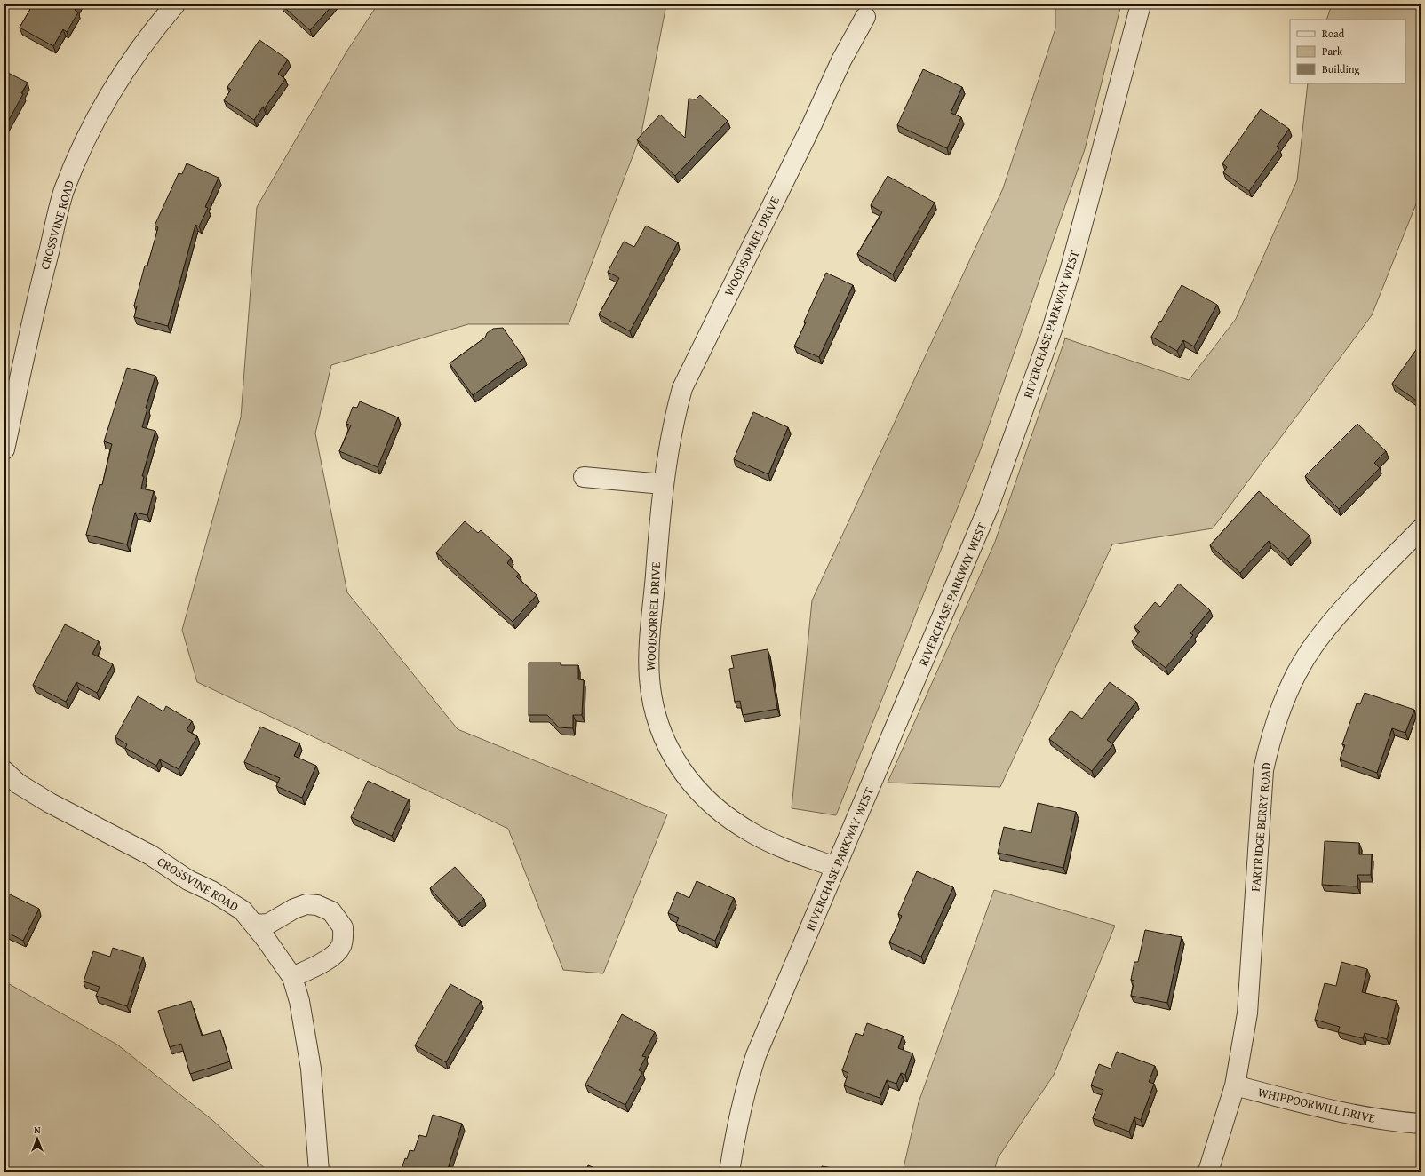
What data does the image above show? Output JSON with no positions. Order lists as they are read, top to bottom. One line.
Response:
{"streets":{"street":["CROSSVINE ROAD","WOODSORREL DRIVE","RIVERCHASE PARKWAY WEST","PARTRIDGE BERRY ROAD","WHIPPOORWILL DRIVE"]},"crossings":[["WOODSORREL DRIVE","RIVERCHASE PARKWAY WEST"],["PARTRIDGE BERRY ROAD","WHIPPOORWILL DRIVE"]],"legend":["Road","Park","Building"],"north":"top"}
